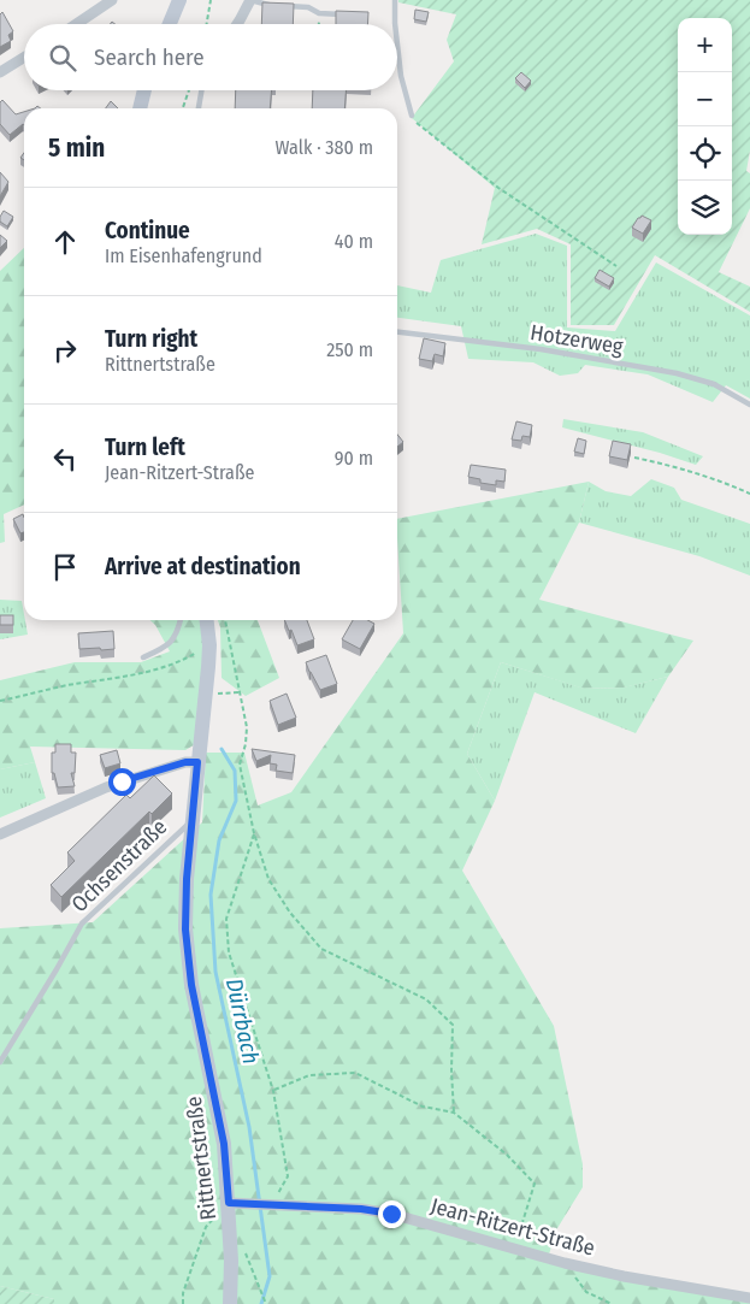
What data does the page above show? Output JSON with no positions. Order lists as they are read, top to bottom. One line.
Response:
{"streets":{"street":["Rittnertstraße","Jean-Ritzert-Straße"],"lane":["Hotzerweg","Ochsenstraße"]},"crossings":[["Ochsenstraße","Rittnertstraße"],["Rittnertstraße","Jean-Ritzert-Straße"]],"water":["Dürrbach"],"page":{"map_buttons":["+","−"],"search":"Search here","heading":["5 min","Walk · 380 m"],"list":[["Continue","Im Eisenhafengrund","40 m"],["Turn right","Rittnertstraße","250 m"],["Turn left","Jean-Ritzert-Straße","90 m"],"Arrive at destination"]}}
